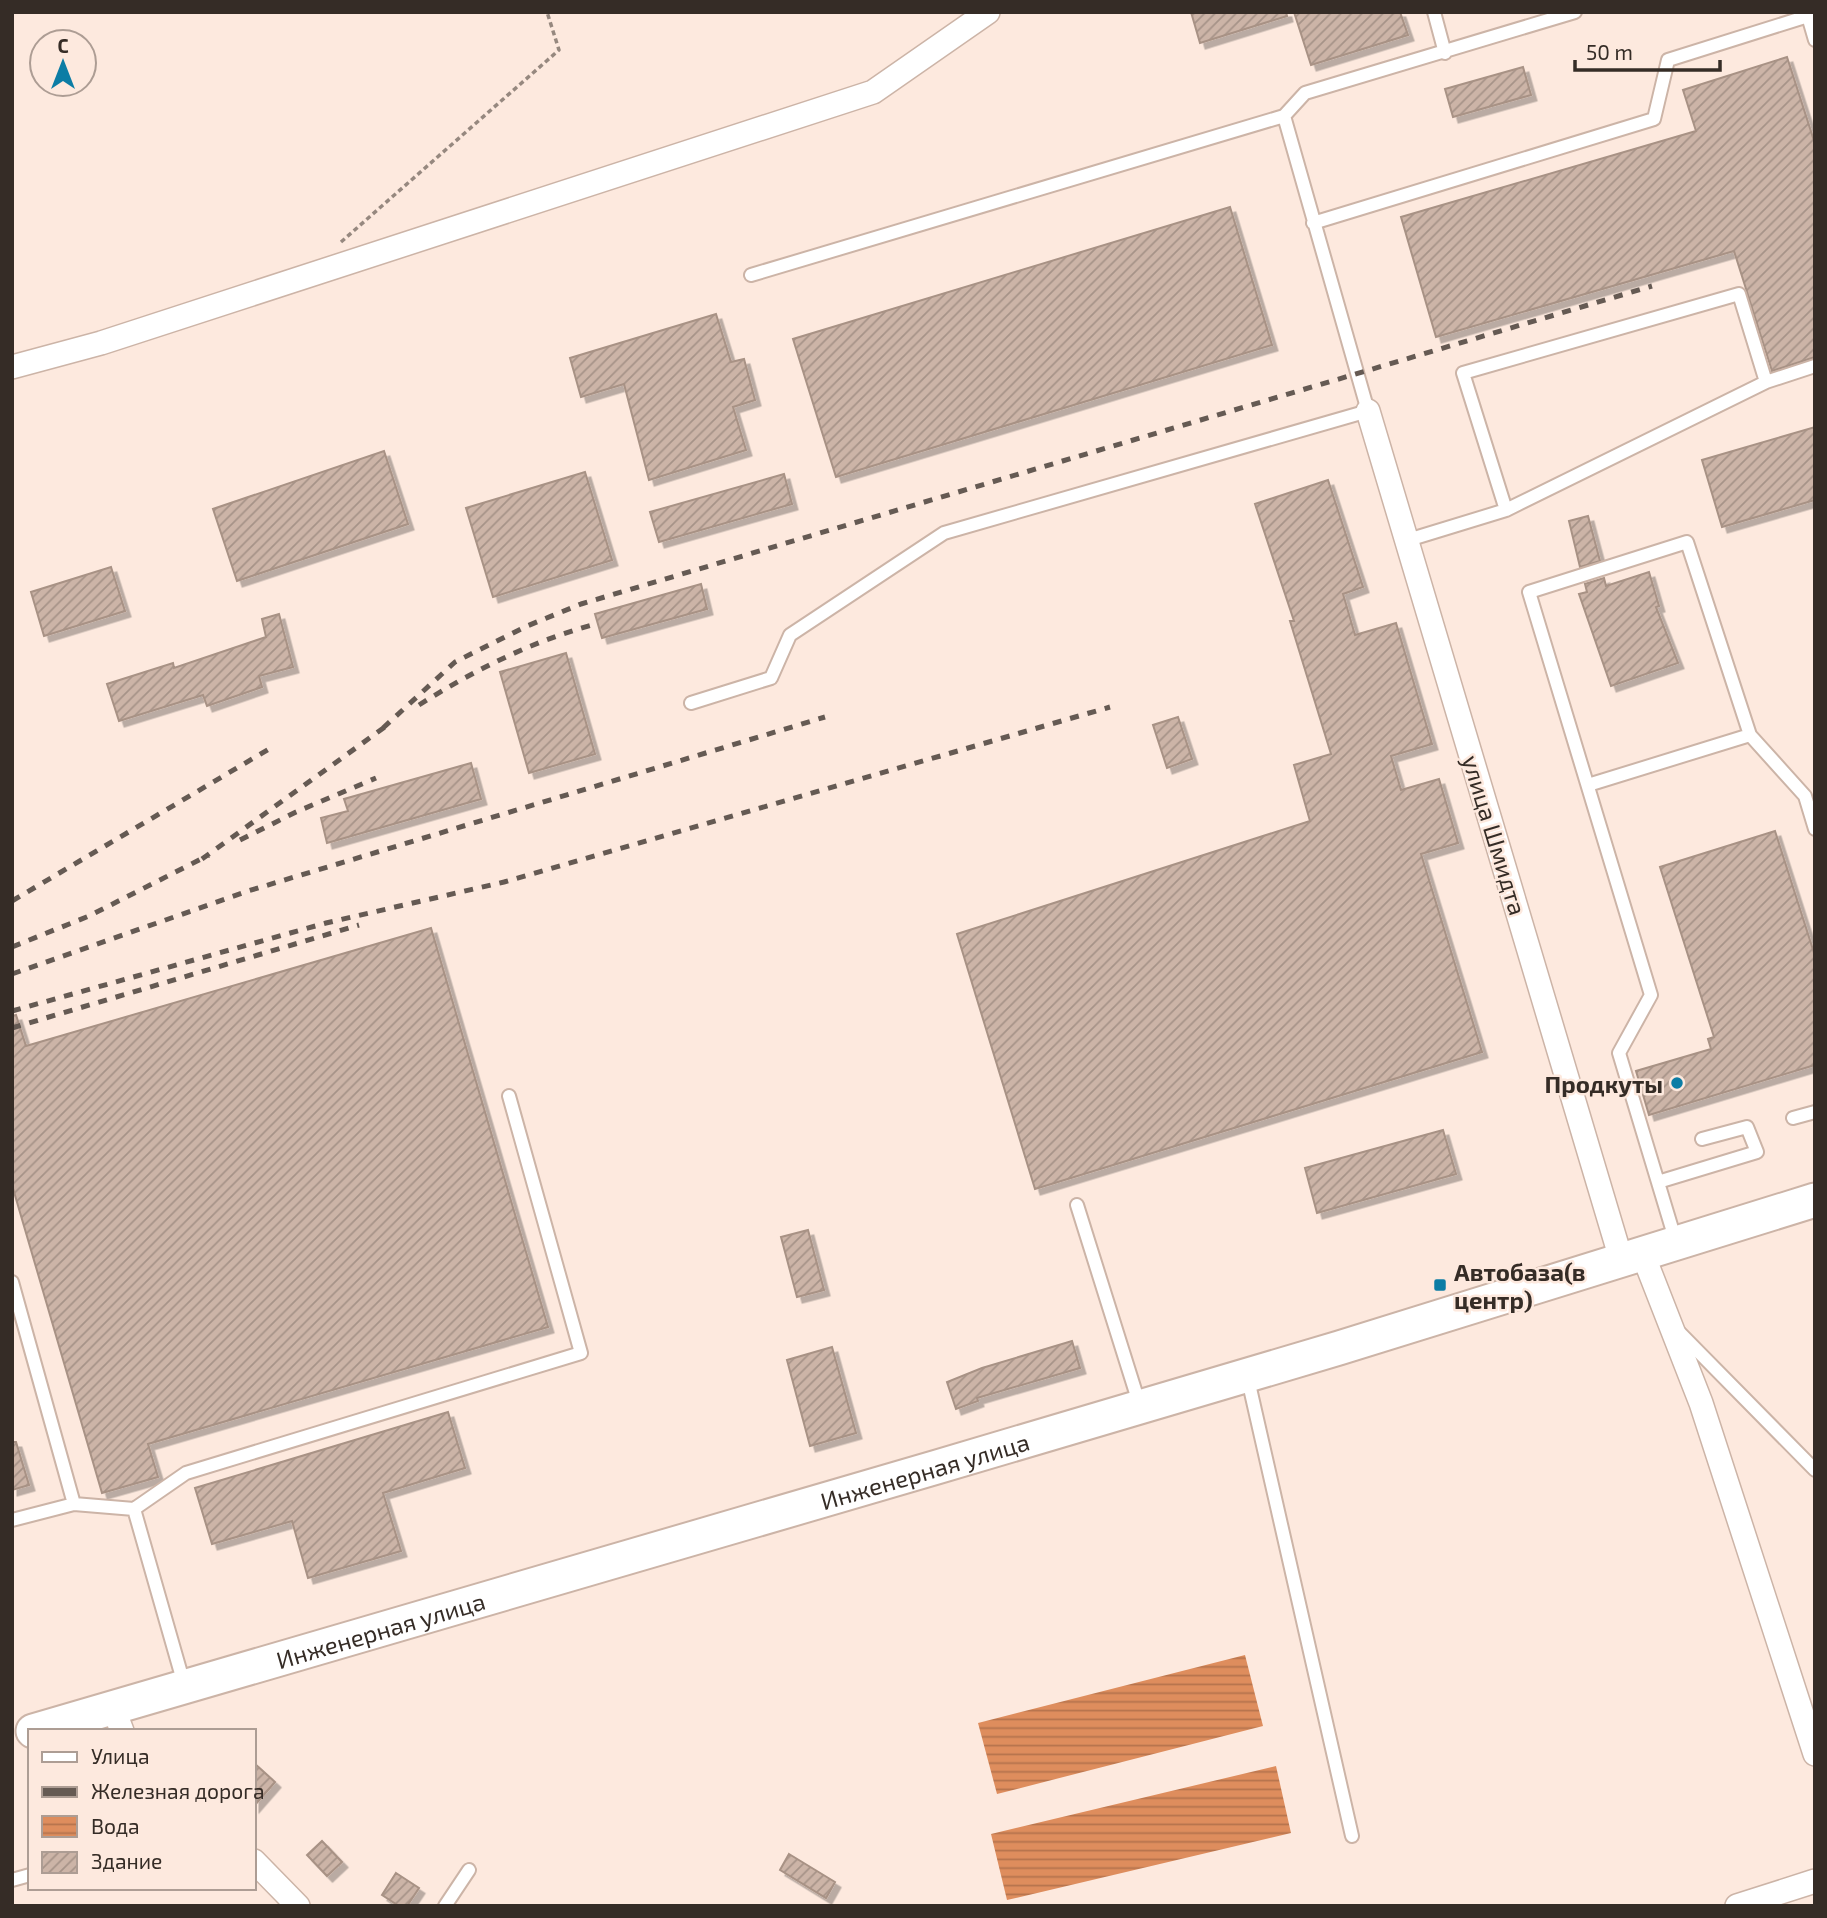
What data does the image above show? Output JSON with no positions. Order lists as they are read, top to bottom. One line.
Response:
{"streets":{"street":["улица Шмидта","Инженерная улица"]},"crossings":[["улица Шмидта","Инженерная улица"]],"places":{"other":["Продкуты"],"transit":["Автобаза(в центр)"]},"legend":["Улица","Железная дорога","Вода","Здание"],"scale_bar":"50 m","north":"top"}
